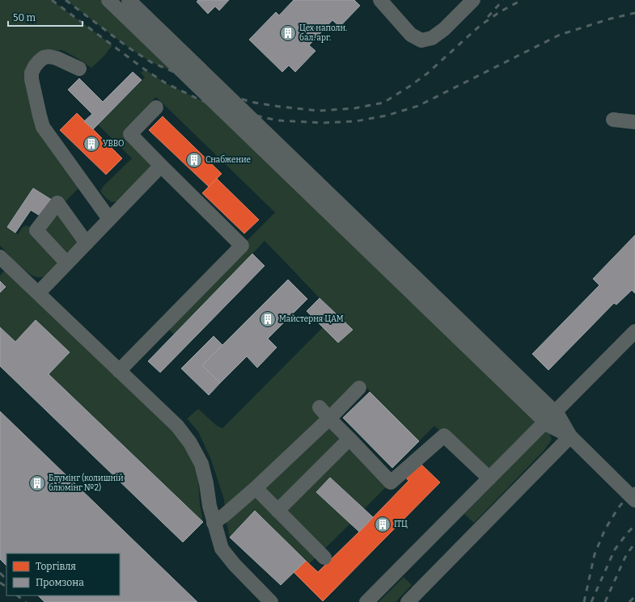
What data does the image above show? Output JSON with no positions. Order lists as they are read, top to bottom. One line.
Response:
{"places":{"building":["Цех наполн. бал. арг.","УВВО","Снабжение","Майстерня ЦАМ","Блумінг (колишній блюмінг №2)","ІТЦ"]},"legend":["Торгівля","Промзона"],"scale_bar":"50 m"}
